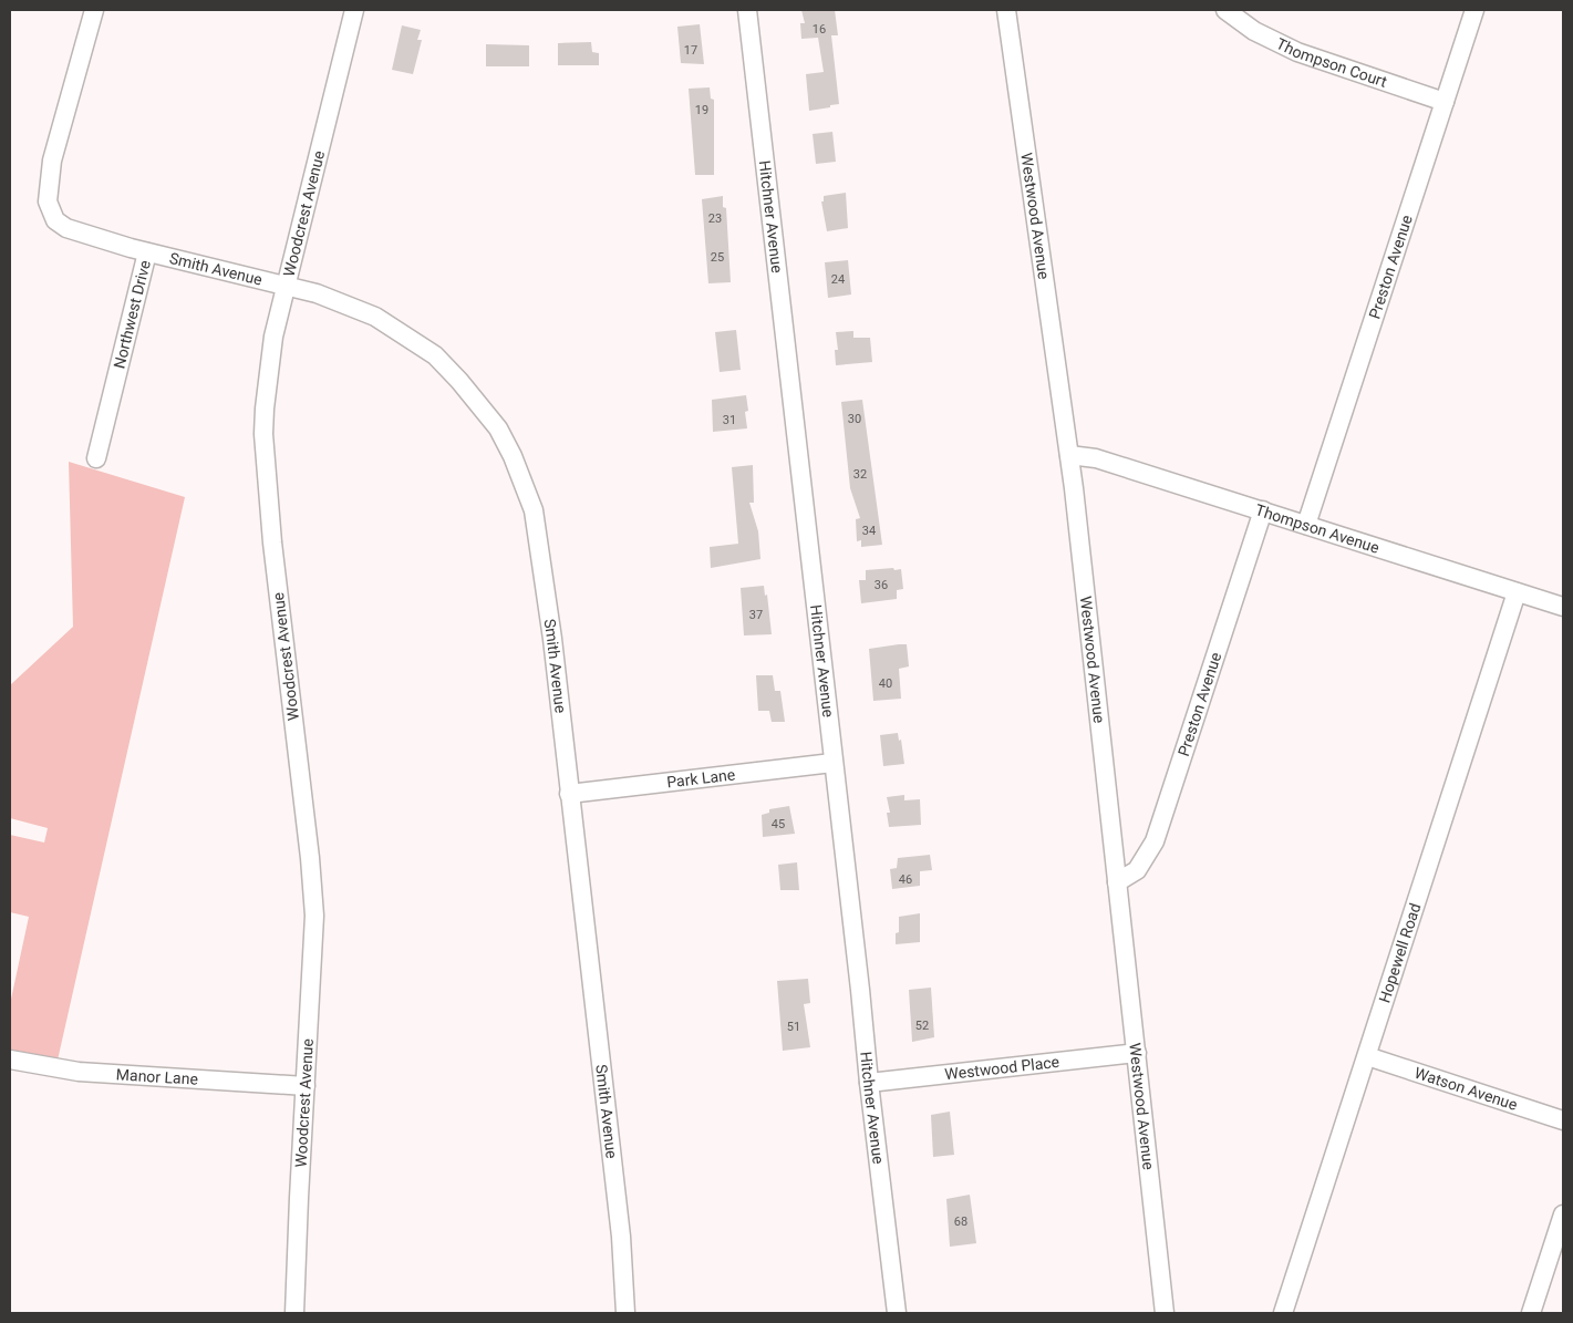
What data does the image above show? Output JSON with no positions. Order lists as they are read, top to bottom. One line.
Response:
{"streets":{"street":["Thompson Court","Woodcrest Avenue","Hitchner Avenue","Westwood Avenue","Preston Avenue","Smith Avenue","Northwest Drive","Thompson Avenue","Park Lane","Hopewell Road","Westwood Place","Manor Lane","Watson Avenue"]},"crossings":[["Thompson Court","Preston Avenue"],["Woodcrest Avenue","Smith Avenue"],["Woodcrest Avenue","Manor Lane"],["Hitchner Avenue","Park Lane"],["Hitchner Avenue","Westwood Place"],["Westwood Avenue","Preston Avenue"],["Westwood Avenue","Thompson Avenue"],["Westwood Avenue","Westwood Place"],["Preston Avenue","Thompson Avenue"],["Smith Avenue","Northwest Drive"],["Smith Avenue","Park Lane"],["Thompson Avenue","Hopewell Road"],["Hopewell Road","Watson Avenue"]],"house_numbers":["16","17","19","23","25","24","30","31","32","34","36","37","40","45","46","52","51","68"]}
